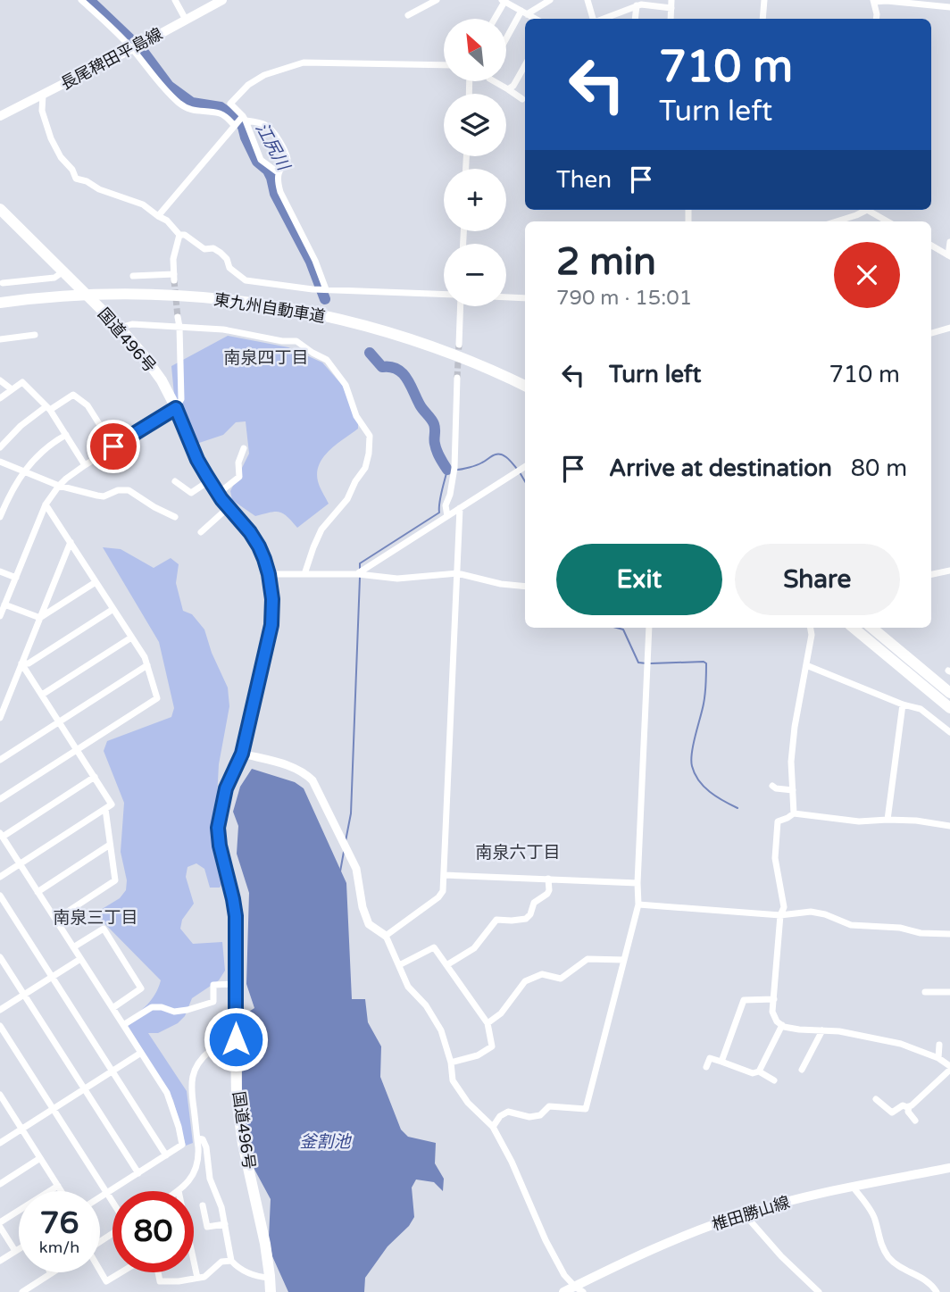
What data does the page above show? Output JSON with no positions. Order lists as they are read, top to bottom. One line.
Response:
{"streets":{"highway":["東九州自動車道","国道496号"],"main road":["長尾稗田平島線","椎田勝山線"]},"districts":["南泉四丁目","南泉六丁目","南泉三丁目"],"water":["江尻川","釜割池"],"north":"top left","page":{"map_buttons":["+","−"],"turn":["710 m","Turn left"],"then":"Then","heading":["2 min","790 m · 15:01"],"list":[{"name":"Turn left","value":"710 m"},{"name":"Arrive at destination","value":"80 m"}],"buttons":["Exit","Share"],"speed":"76 km/h","limit":"80"}}
